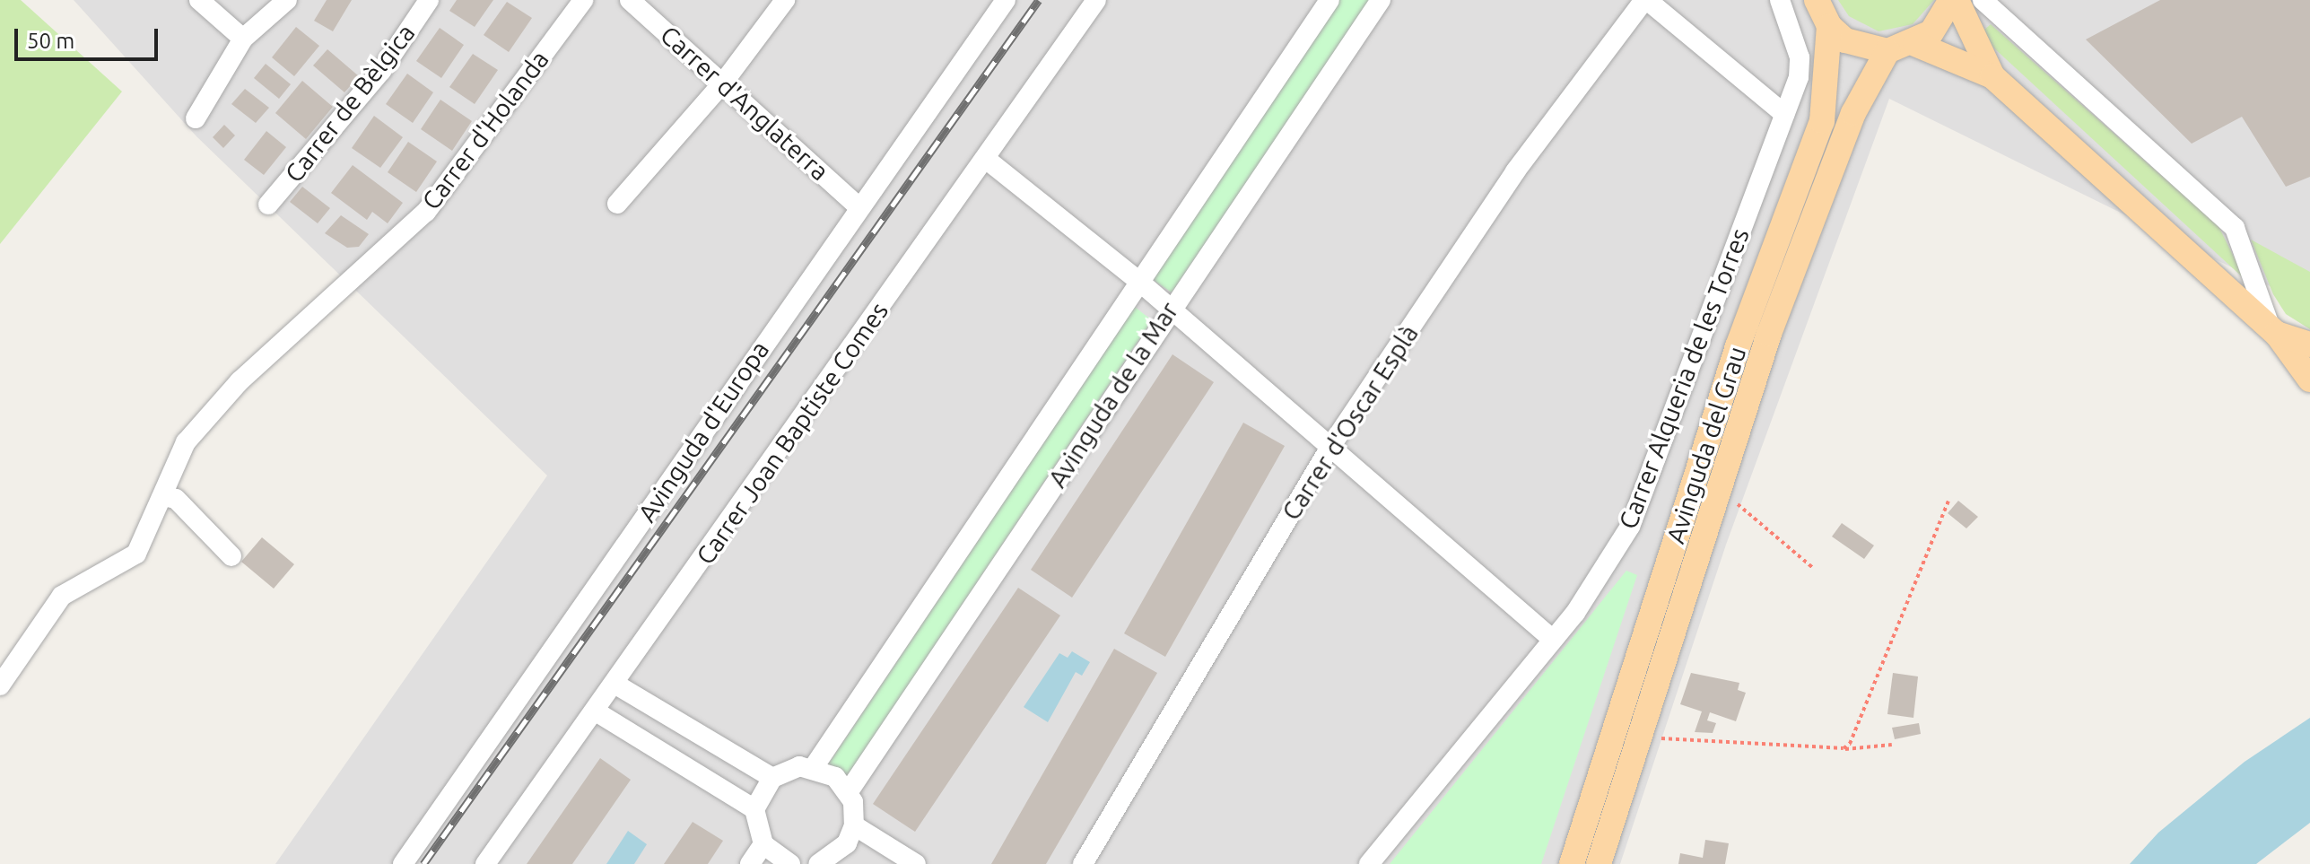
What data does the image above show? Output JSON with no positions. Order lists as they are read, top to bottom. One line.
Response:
{"streets":{"main road":["Avinguda del Grau"],"street":["Carrer de Bèlgica","Carrer d'Anglaterra","Carrer d'Holanda","Carrer Alqueria de les Torres","Avinguda de la Mar","Carrer d'Oscar Esplà","Avinguda d'Europa","Carrer Joan Baptiste Comes"]},"crossings":[["Carrer d'Anglaterra","Avinguda d'Europa"]],"scale_bar":"50 m"}
